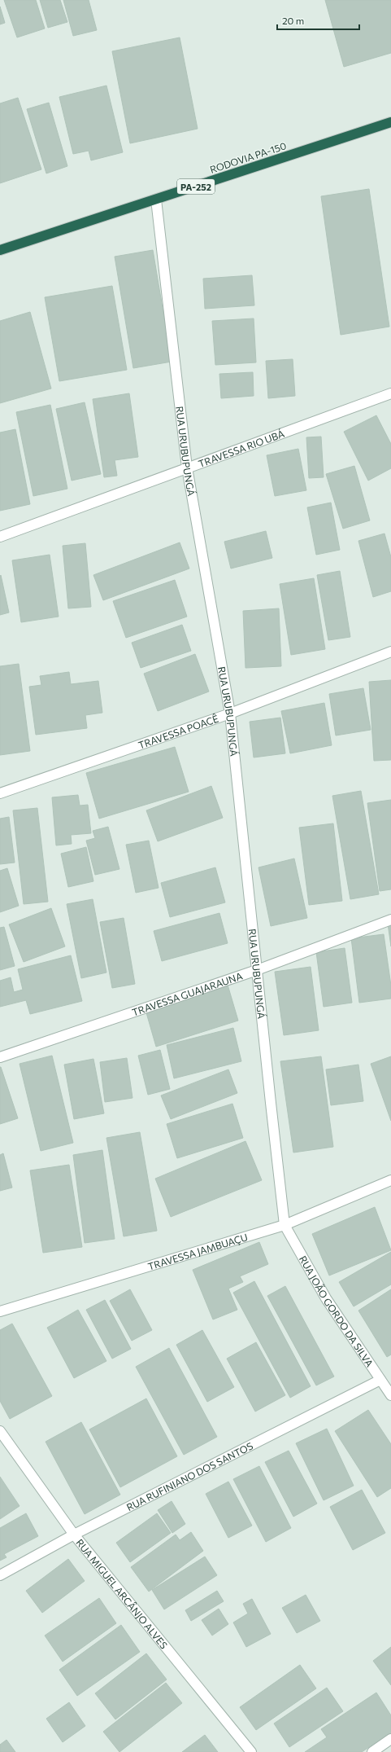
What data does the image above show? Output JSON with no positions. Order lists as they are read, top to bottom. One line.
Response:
{"streets":{"highway":["RODOVIA PA-150","PA-252"],"street":["TRAVESSA RIO UBÁ","RUA URUBUPUNGÁ","TRAVESSA POACÊ","TRAVESSA GUAJARAUNA","TRAVESSA JAMBUAÇU","RUA JOÃO GORDO DA SILVA","RUA RUFINIANO DOS SANTOS","RUA MIGUEL ARCÂNJO ALVES"]},"crossings":[["RODOVIA PA-150","RUA URUBUPUNGÁ"],["TRAVESSA RIO UBÁ","RUA URUBUPUNGÁ"],["RUA URUBUPUNGÁ","TRAVESSA POACÊ"],["RUA URUBUPUNGÁ","TRAVESSA GUAJARAUNA"],["RUA URUBUPUNGÁ","TRAVESSA JAMBUAÇU"],["RUA URUBUPUNGÁ","RUA JOÃO GORDO DA SILVA"],["TRAVESSA JAMBUAÇU","RUA JOÃO GORDO DA SILVA"],["RUA JOÃO GORDO DA SILVA","RUA RUFINIANO DOS SANTOS"],["RUA RUFINIANO DOS SANTOS","RUA MIGUEL ARCÂNJO ALVES"]],"scale_bar":"20 m"}
